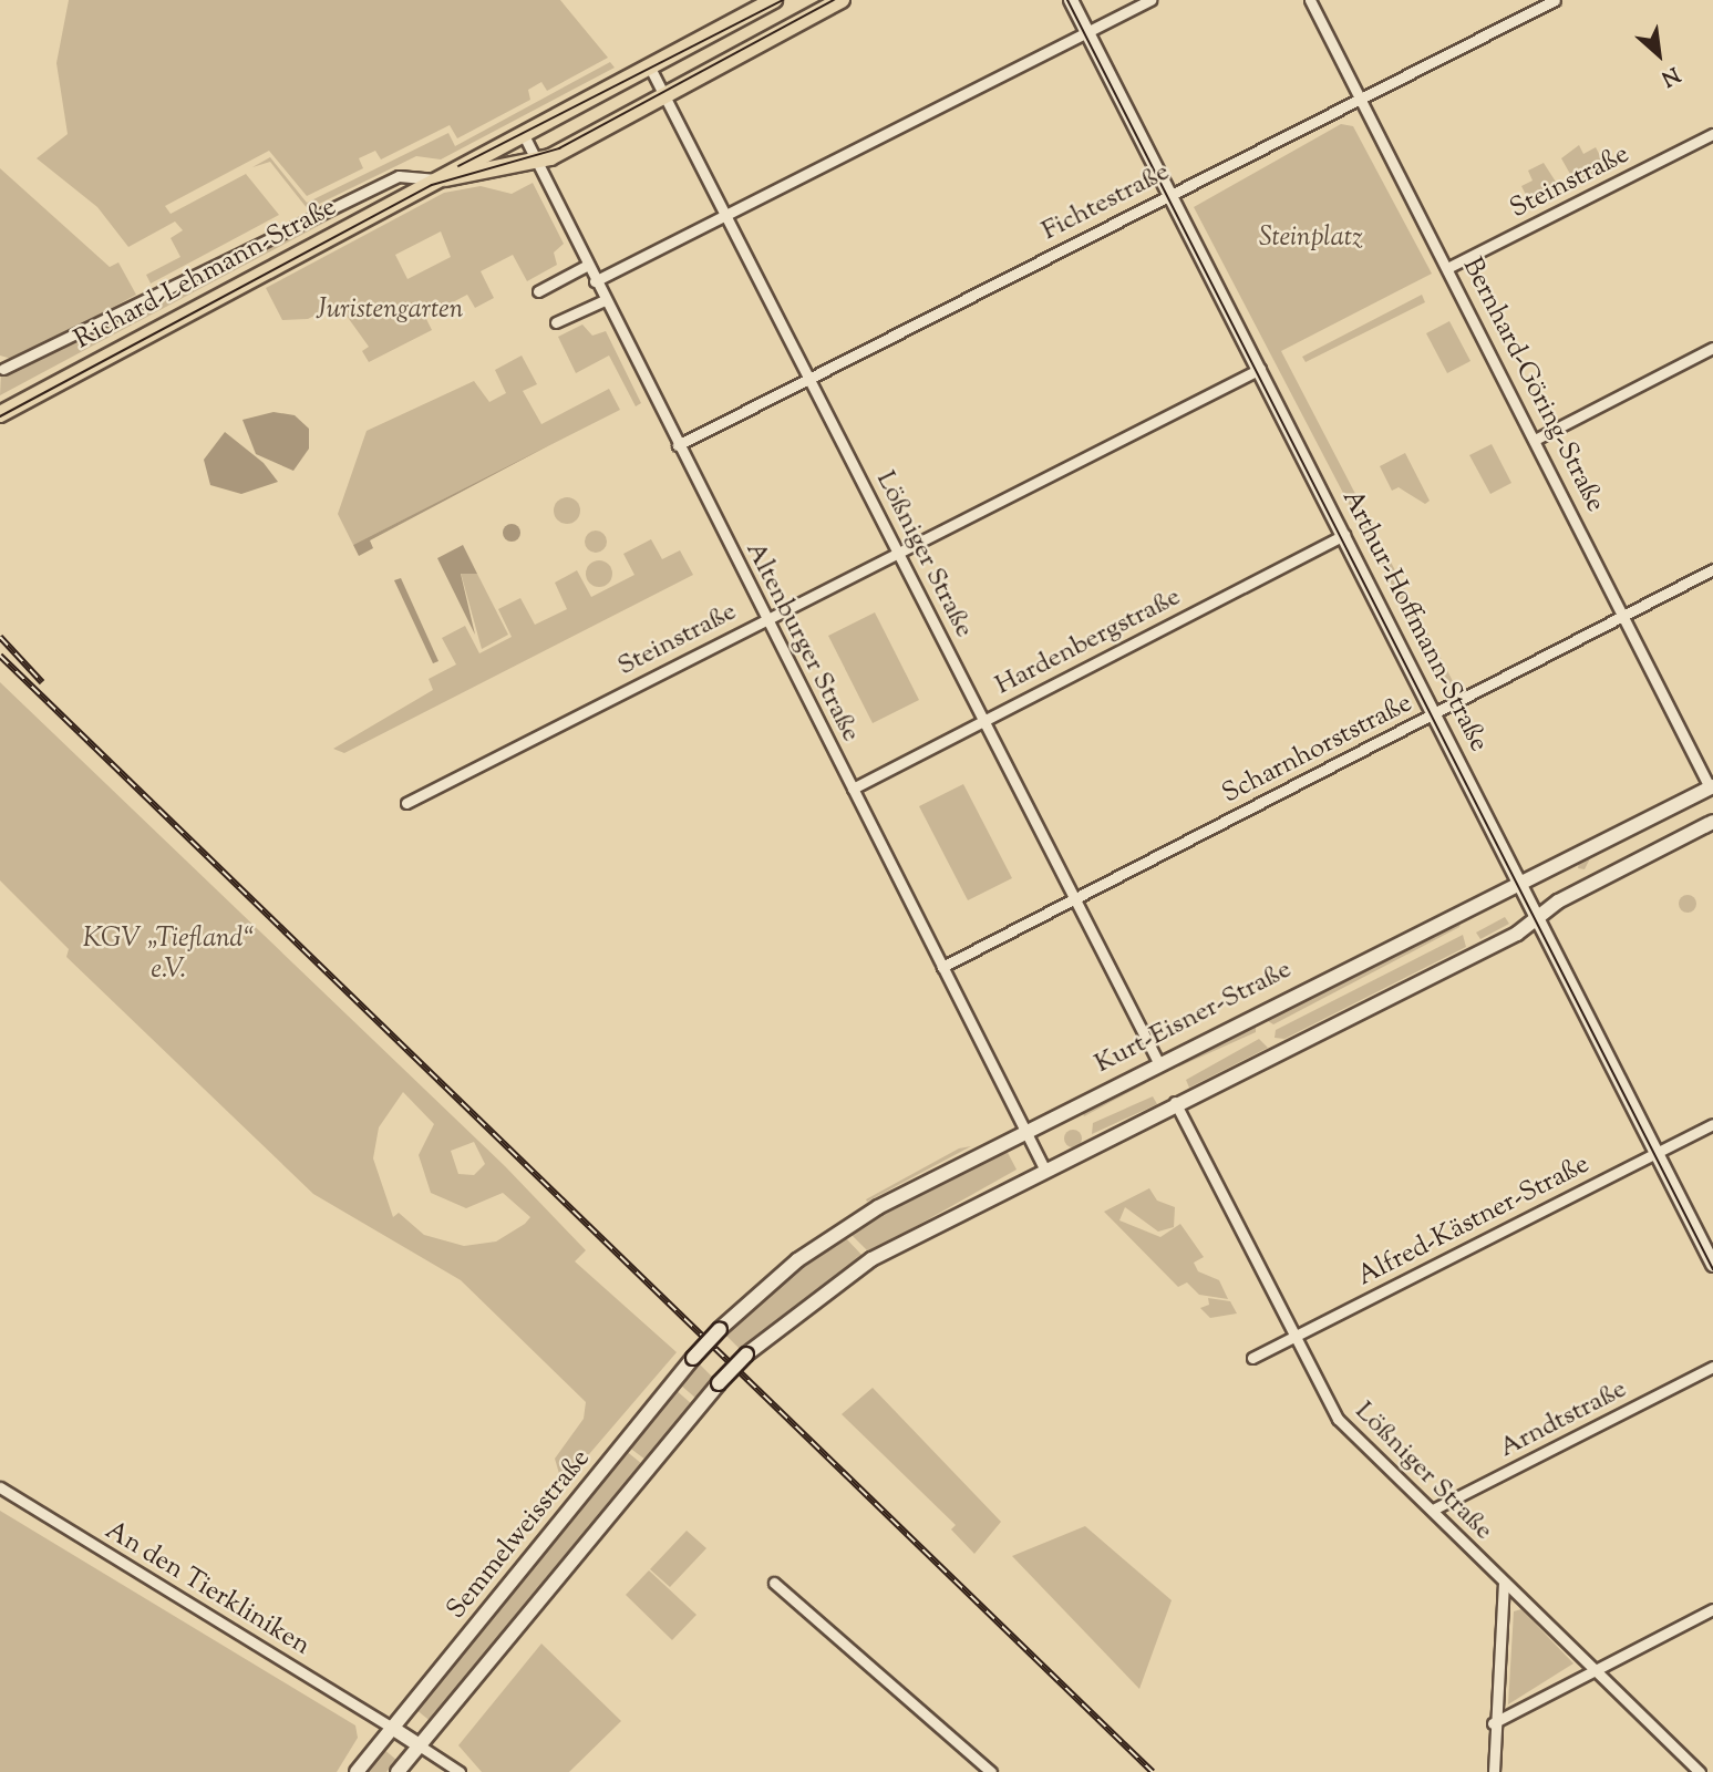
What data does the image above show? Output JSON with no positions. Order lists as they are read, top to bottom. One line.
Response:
{"streets":{"main road":["Richard-Lehmann-Straße","Arthur-Hoffmann-Straße","Kurt-Eisner-Straße","Semmelweisstraße"],"street":["Steinstraße","Fichtestraße","Bernhard-Göring-Straße","Lößniger Straße","Altenburger Straße","Hardenbergstraße","Scharnhorststraße","Alfred-Kästner-Straße","Arndtstraße","An den Tierkliniken"]},"crossings":[["Steinstraße","Bernhard-Göring-Straße"],["Steinstraße","Lößniger Straße"],["Steinstraße","Arthur-Hoffmann-Straße"],["Steinstraße","Altenburger Straße"],["Fichtestraße","Bernhard-Göring-Straße"],["Fichtestraße","Lößniger Straße"],["Fichtestraße","Arthur-Hoffmann-Straße"],["Fichtestraße","Altenburger Straße"],["Richard-Lehmann-Straße","Lößniger Straße"],["Richard-Lehmann-Straße","Altenburger Straße"],["Bernhard-Göring-Straße","Scharnhorststraße"],["Bernhard-Göring-Straße","Kurt-Eisner-Straße"],["Lößniger Straße","Hardenbergstraße"],["Lößniger Straße","Scharnhorststraße"],["Lößniger Straße","Kurt-Eisner-Straße"],["Lößniger Straße","Alfred-Kästner-Straße"],["Lößniger Straße","Arndtstraße"],["Arthur-Hoffmann-Straße","Hardenbergstraße"],["Arthur-Hoffmann-Straße","Scharnhorststraße"],["Arthur-Hoffmann-Straße","Kurt-Eisner-Straße"],["Arthur-Hoffmann-Straße","Alfred-Kästner-Straße"],["Altenburger Straße","Hardenbergstraße"],["Altenburger Straße","Scharnhorststraße"],["Altenburger Straße","Kurt-Eisner-Straße"],["Kurt-Eisner-Straße","Semmelweisstraße"],["Semmelweisstraße","An den Tierkliniken"]],"parks":["Steinplatz","Juristengarten","KGV „Tiefland“ e.V."],"north":"bottom right"}
